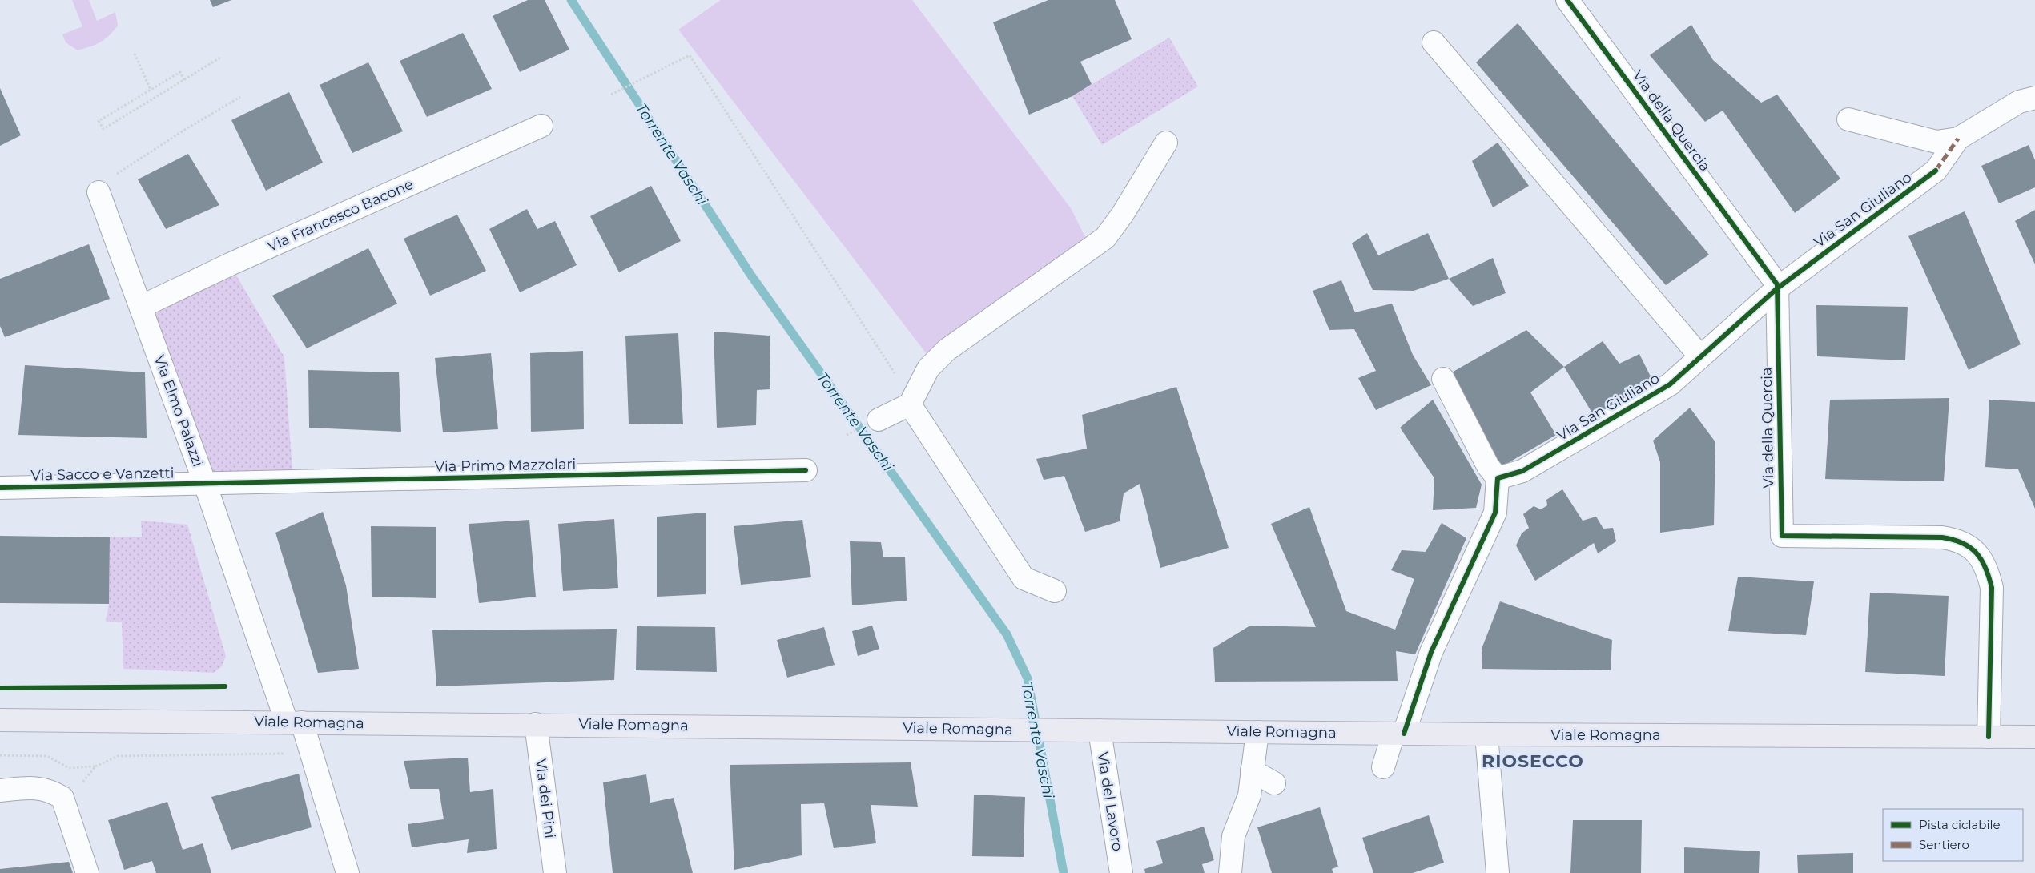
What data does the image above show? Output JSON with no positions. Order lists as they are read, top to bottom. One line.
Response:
{"streets":{"main road":["Viale Romagna"],"street":["Via della Quercia","Via San Giuliano","Via Francesco Bacone","Via Elmo Palazzi","Via Primo Mazzolari","Via Sacco e Vanzetti","Via dei Pini","Via del Lavoro"]},"crossings":[["Via della Quercia","Via San Giuliano"],["Via della Quercia","Viale Romagna"],["Via Francesco Bacone","Via Elmo Palazzi"],["Via Elmo Palazzi","Via Primo Mazzolari"],["Via Elmo Palazzi","Via Sacco e Vanzetti"],["Via Elmo Palazzi","Viale Romagna"],["Via Primo Mazzolari","Via Sacco e Vanzetti"],["Viale Romagna","Via dei Pini"],["Viale Romagna","Via del Lavoro"]],"districts":["RIOSECCO"],"water":["Torrente Vaschi"],"legend":["Pista ciclabile","Sentiero"]}
